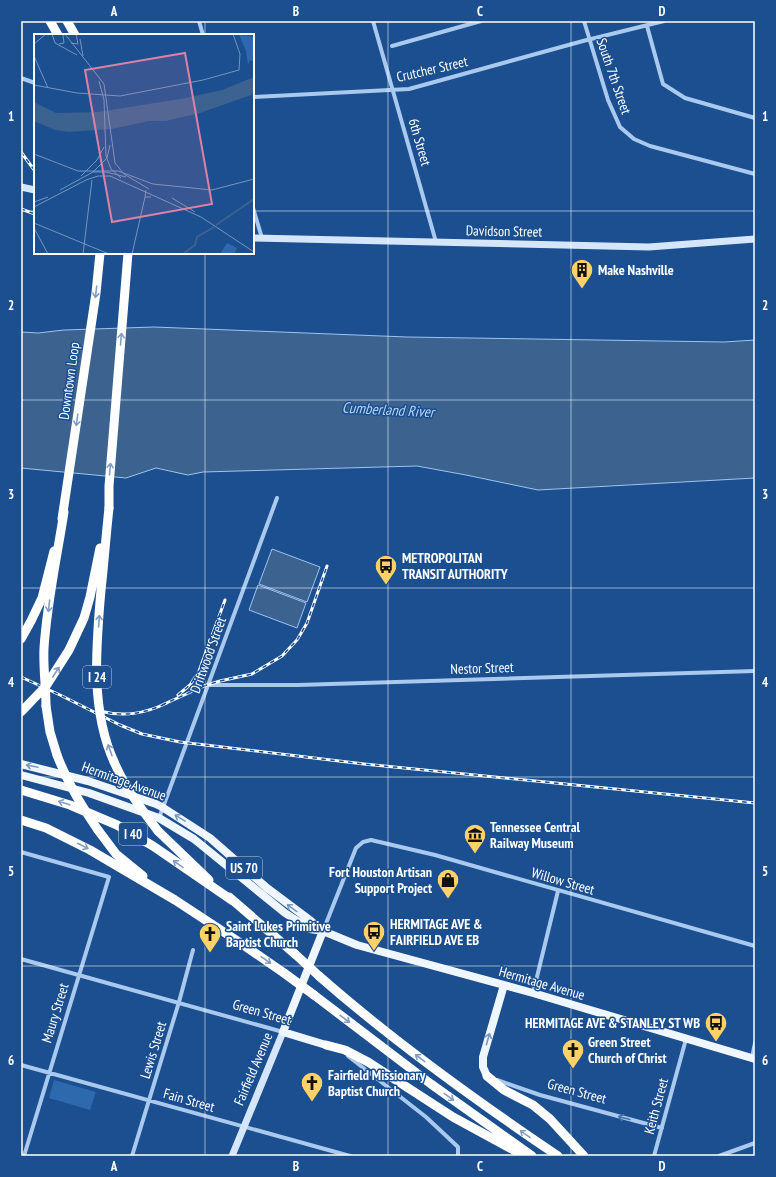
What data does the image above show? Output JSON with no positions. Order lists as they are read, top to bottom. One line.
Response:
{"streets":{"highway":["Downtown Loop","I 24","I 40"],"main road":["Hermitage Avenue","US 70","Green Street","Fairfield Avenue"],"street":["Crutcher Street","South 7th Street","6th Street","Davidson Street","Driftwood Street","Nestor Street","Willow Street","Maury Street","Lewis Street","Fain Street","Keith Street"]},"crossings":[["Crutcher Street","South 7th Street"],["Crutcher Street","6th Street"],["6th Street","Davidson Street"],["Driftwood Street","Nestor Street"],["Driftwood Street","Hermitage Avenue"],["I 24","I 40"],["Hermitage Avenue","Fairfield Avenue"],["Hermitage Avenue","Keith Street"],["Willow Street","Fairfield Avenue"],["Green Street","Maury Street"],["Green Street","Lewis Street"],["Green Street","Fairfield Avenue"],["Green Street","Keith Street"],["Maury Street","Fain Street"],["Lewis Street","Fain Street"],["Fairfield Avenue","Fain Street"]],"water":["Cumberland River"],"places":{"building":["Make Nashville"],"bus stop":["METROPOLITAN TRANSIT AUTHORITY","HERMITAGE AVE & FAIRFIELD AVE EB","HERMITAGE AVE & STANLEY ST WB"],"museum":["Tennessee Central Railway Museum"],"shop":["Fort Houston Artisan Support Project"],"church":["Saint Lukes Primitive Baptist Church","Green Street Church of Christ","Fairfield Missionary Baptist Church"]},"grid":{"columns":["A","B","C","D"],"rows":["1","2","3","4","5","6"]}}
